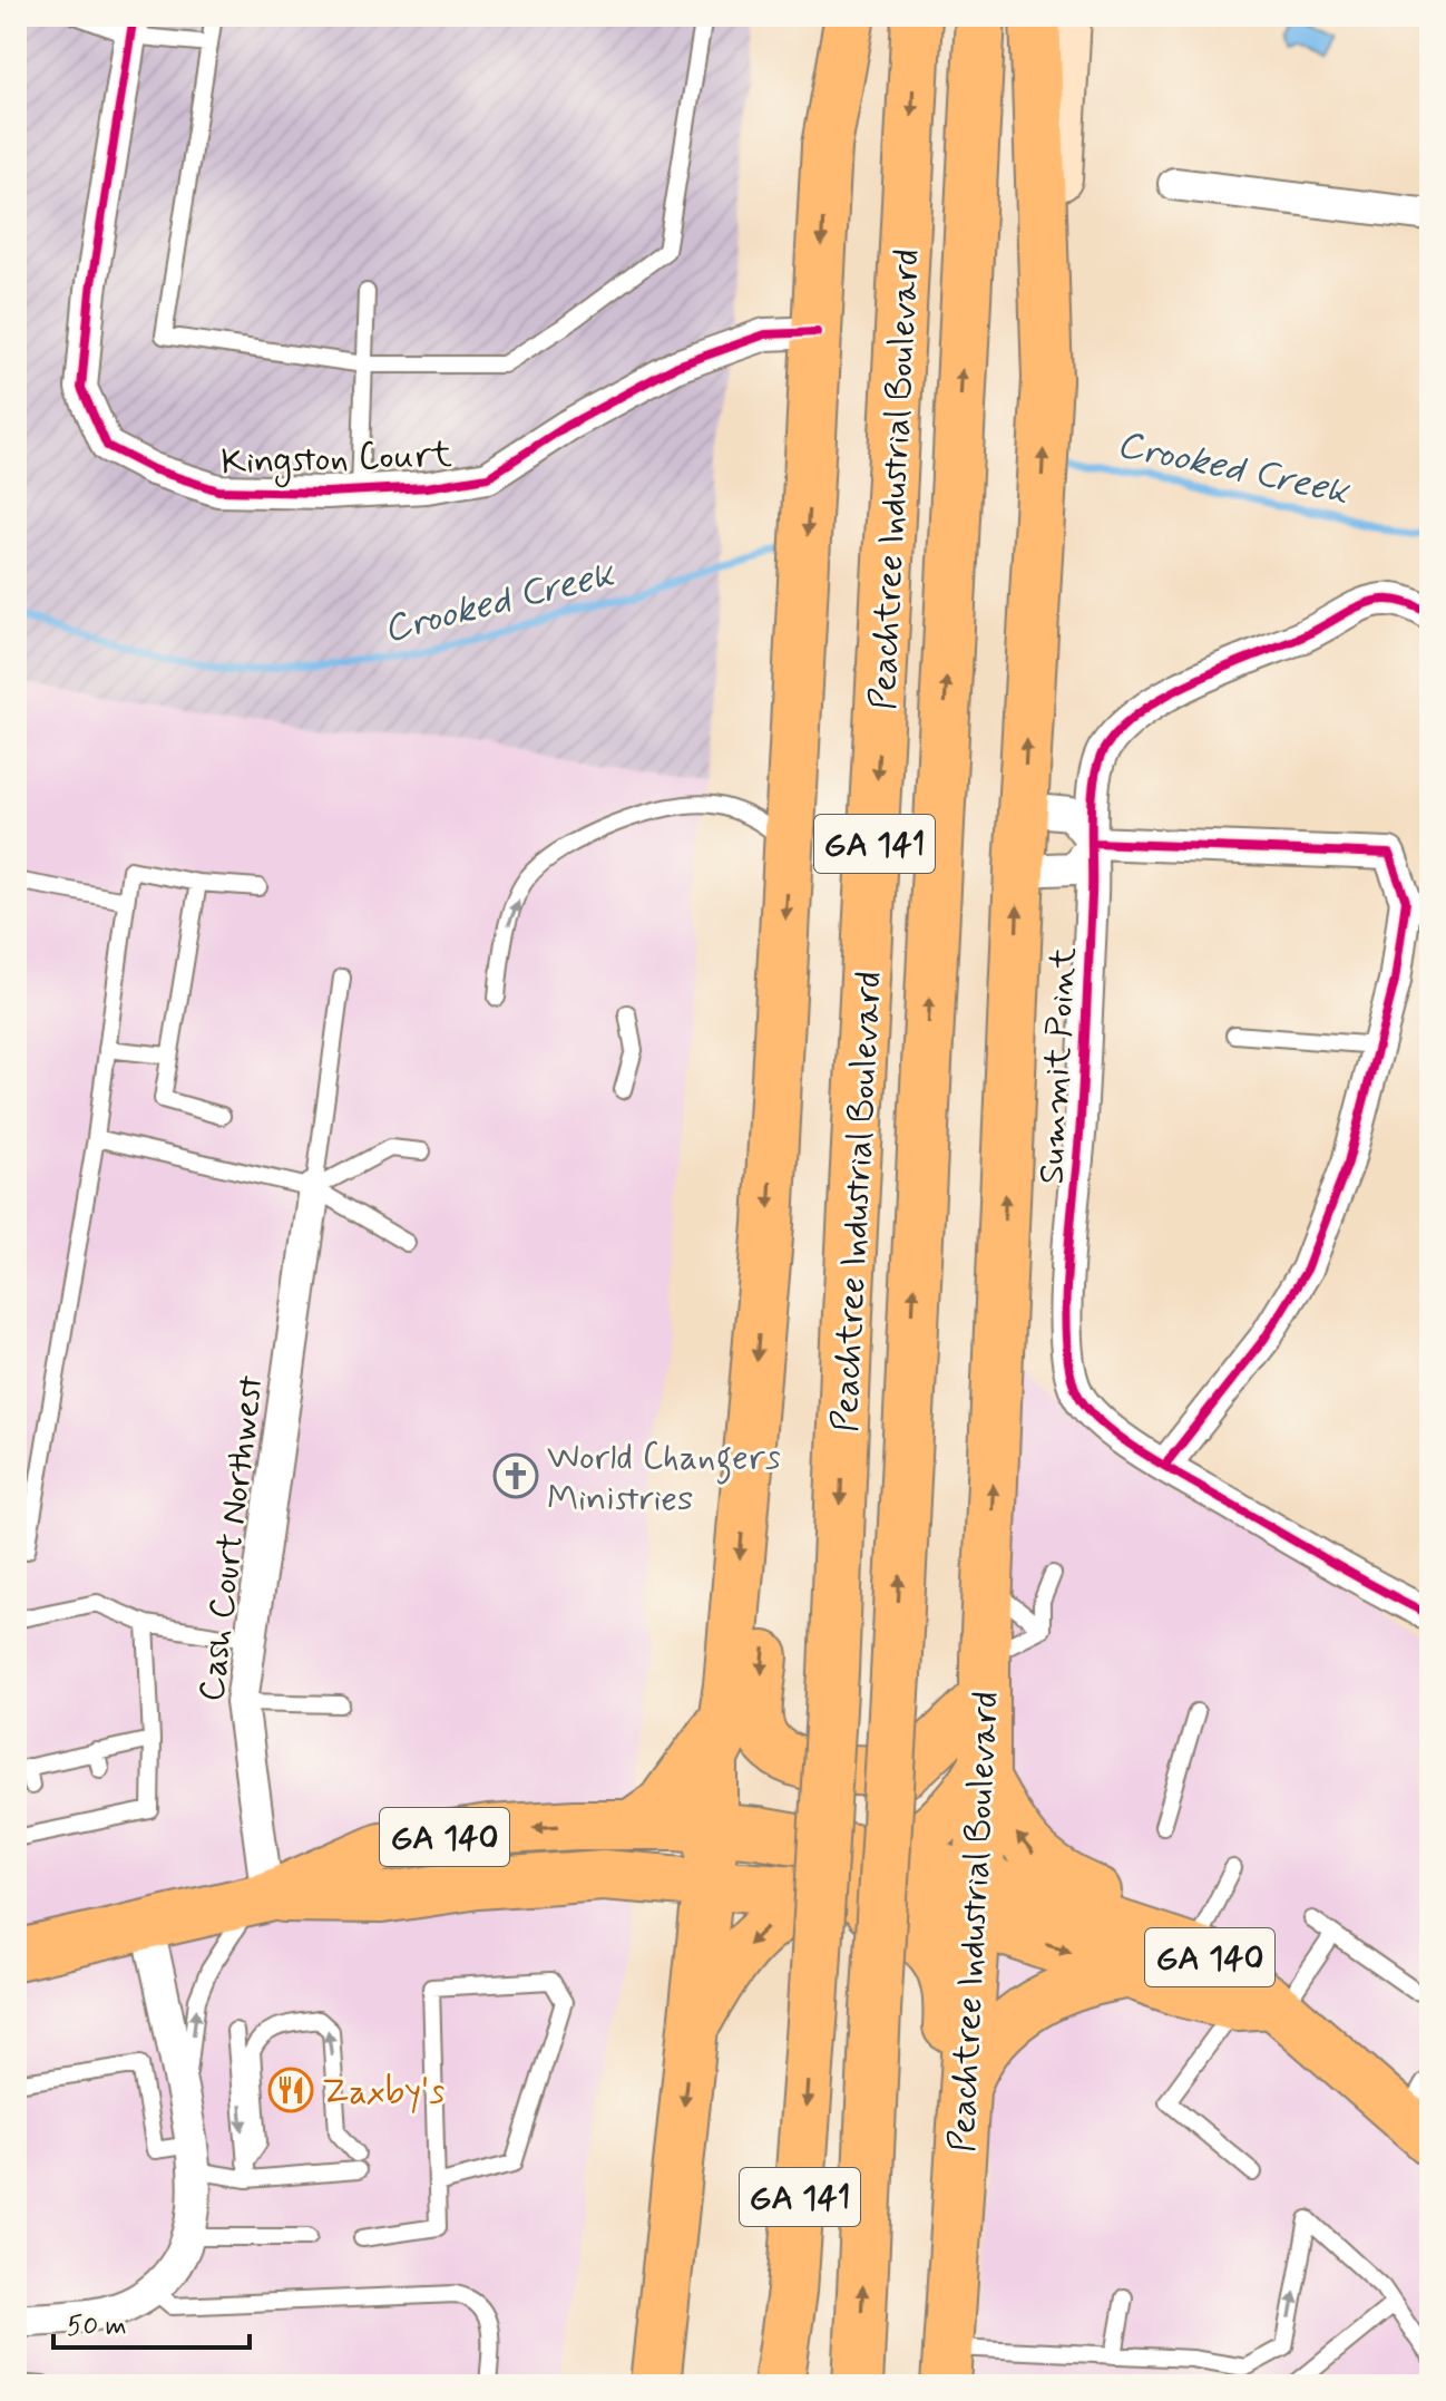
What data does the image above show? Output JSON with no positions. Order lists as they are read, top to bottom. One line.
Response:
{"streets":{"main road":["Peachtree Industrial Boulevard","GA 141","GA 140"],"street":["Kingston Court","Summit Point","Cash Court Northwest"]},"crossings":[["Peachtree Industrial Boulevard","GA 140"],["Cash Court Northwest","GA 140"]],"water":["Crooked Creek"],"places":{"church":["World Changers Ministries"],"restaurant":["Zaxby's"]},"scale_bar":"50 m"}
